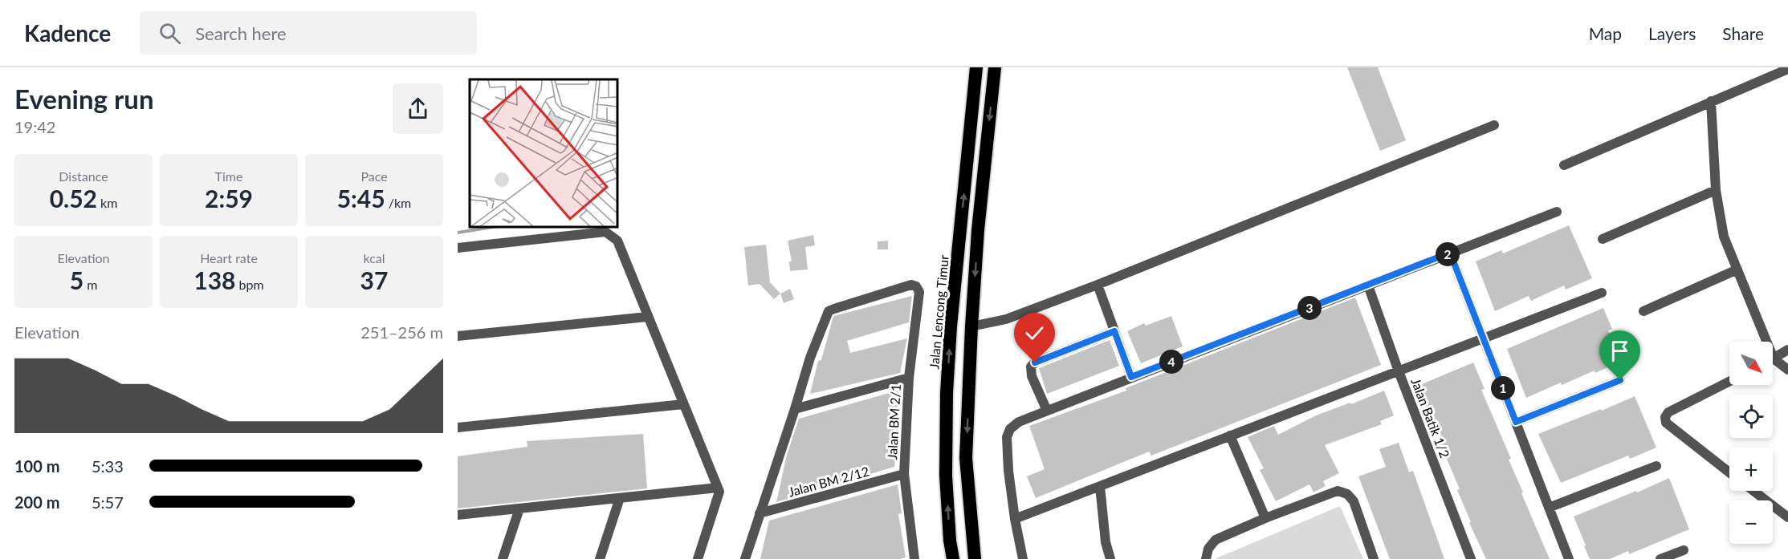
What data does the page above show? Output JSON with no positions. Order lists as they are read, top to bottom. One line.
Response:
{"streets":{"highway":["Jalan Lencong Timur"],"street":["Jalan Batik 1/2","Jalan BM 2/1","Jalan BM 2/12"]},"crossings":[["Jalan BM 2/1","Jalan BM 2/12"]],"north":"bottom right","page":{"header":"Kadence","search":"Search here","nav":["Map","Layers","Share"],"heading":["Evening run","19:42"],"stats":[["Distance","0.52 km"],["Time","2:59"],["Pace","5:45 /km"],["Elevation","5 m"],["Heart rate","138 bpm"],["kcal","37"]],"pins":["2","3","4","1"],"chart":["Elevation","251–256 m"],"map_buttons":["+","−"],"list":[{"name":"100 m","note":"5:33"},{"name":"200 m","note":"5:57"}]}}
